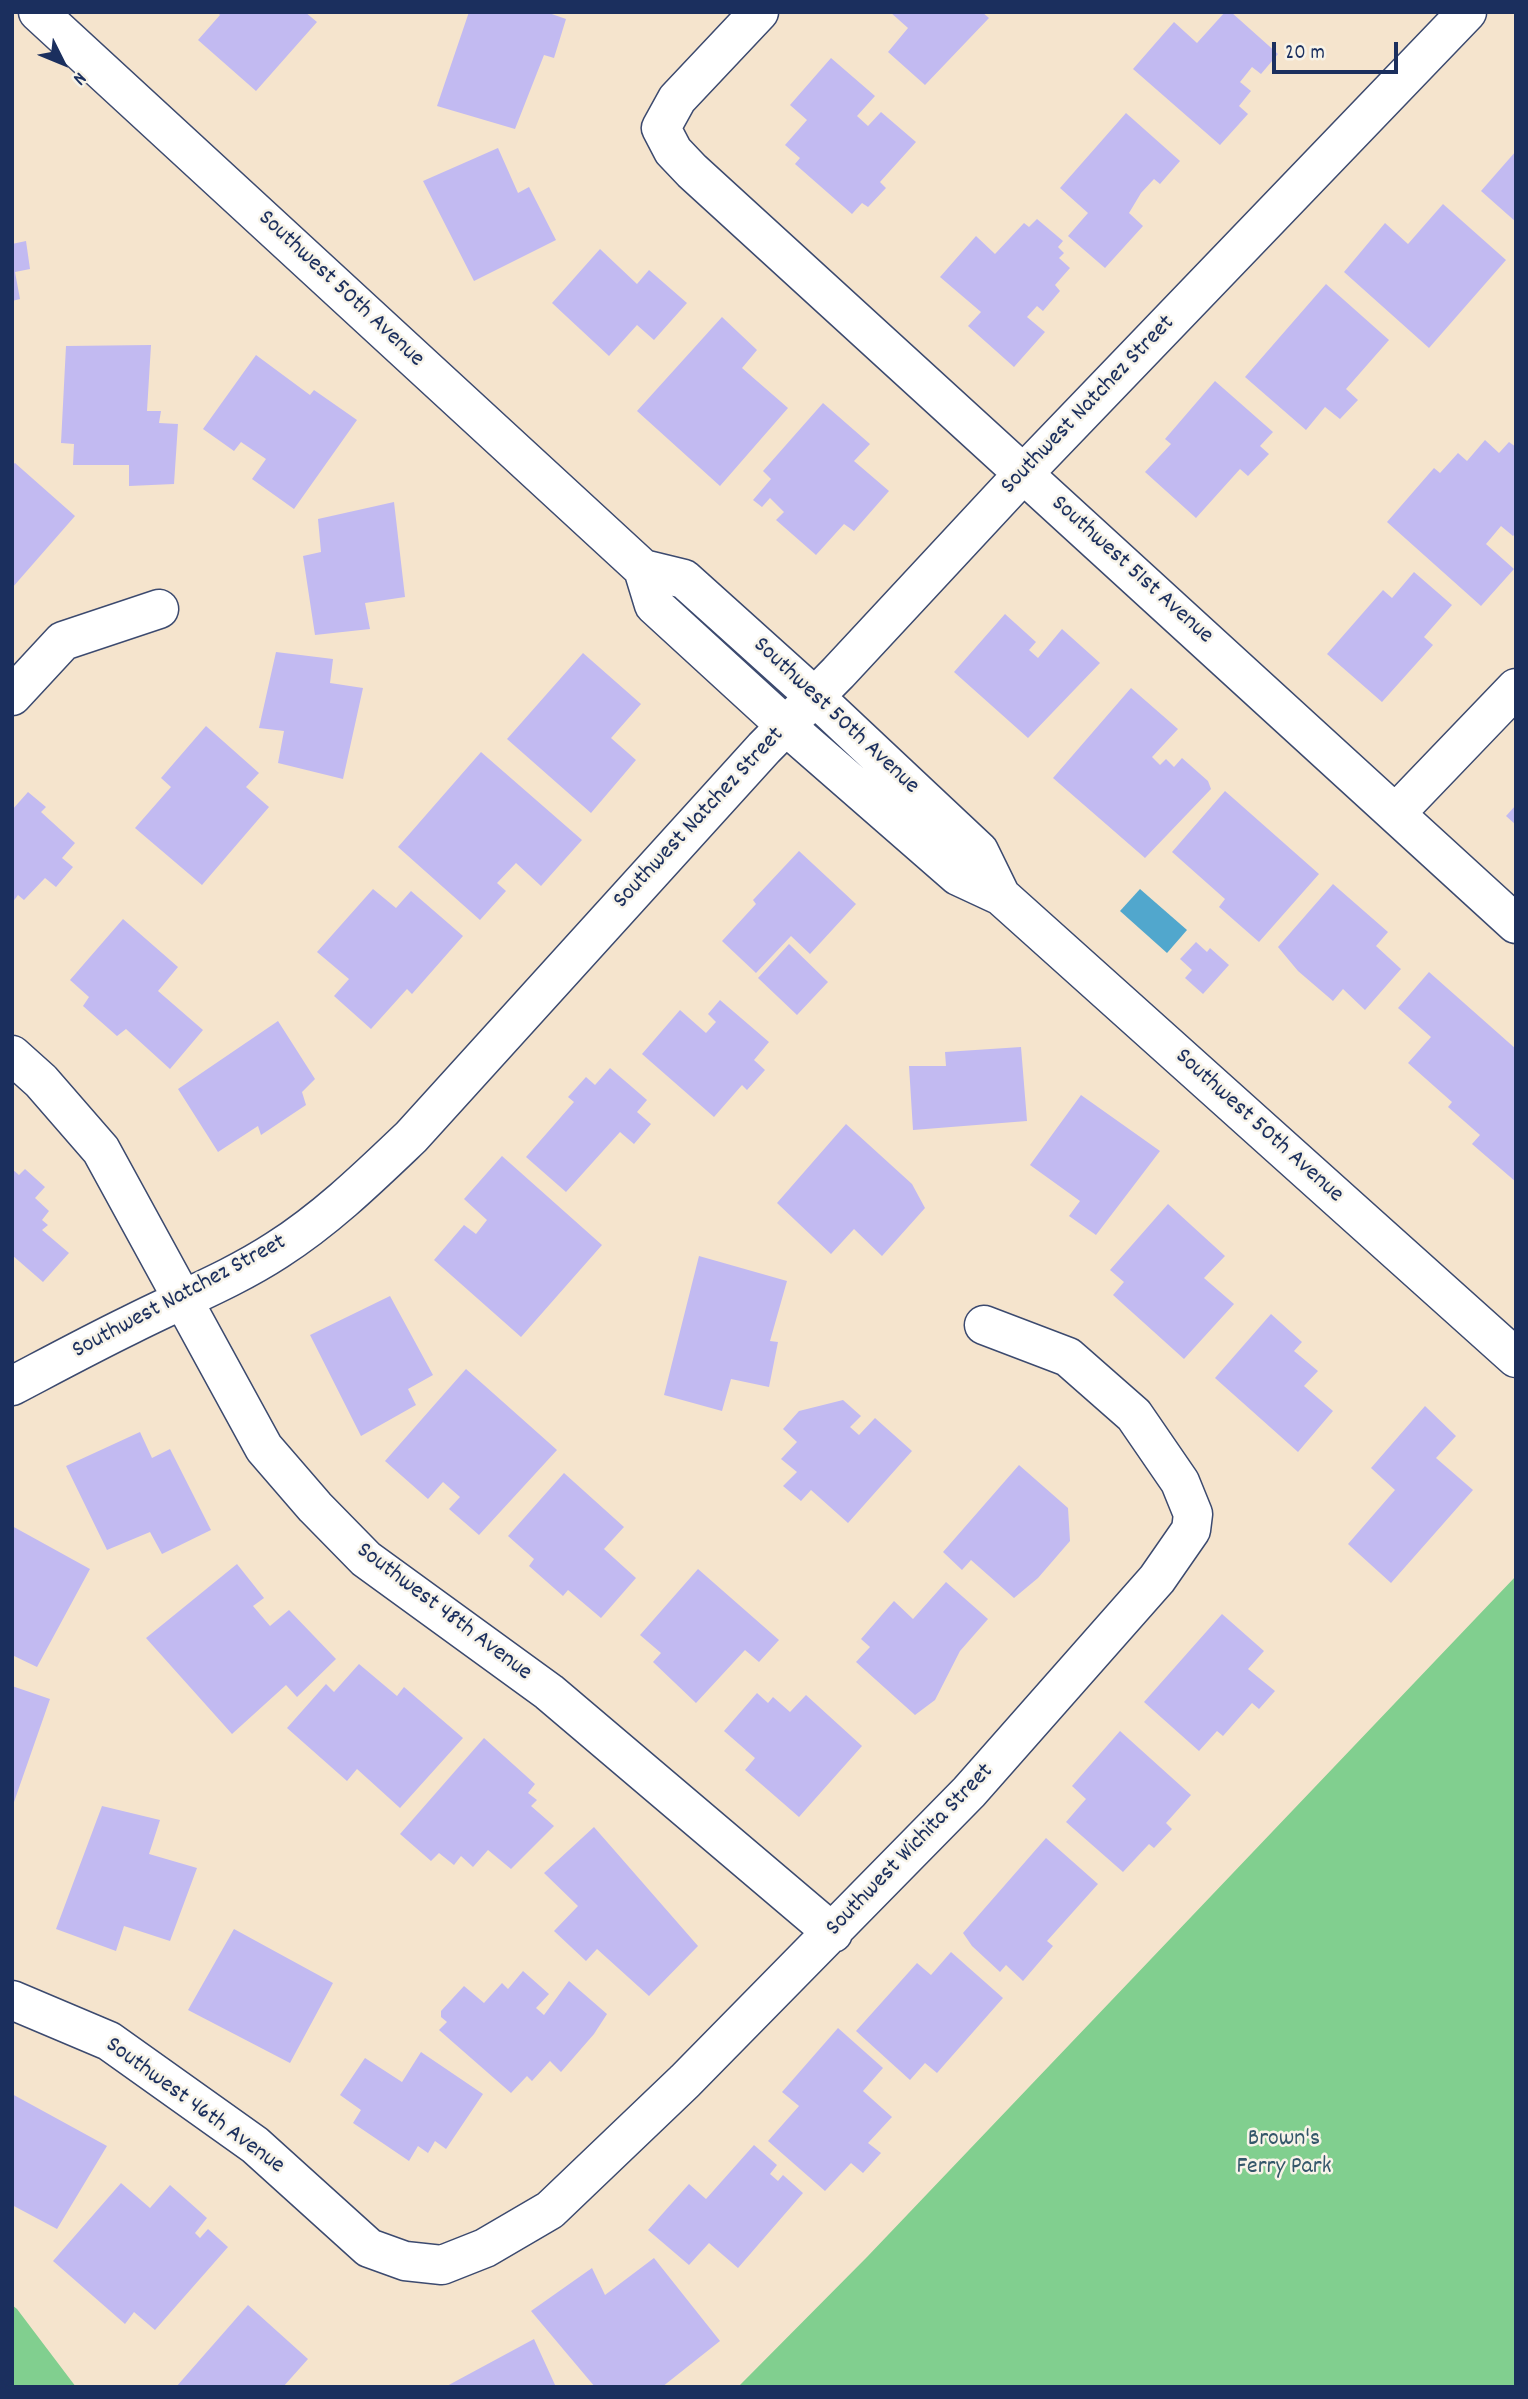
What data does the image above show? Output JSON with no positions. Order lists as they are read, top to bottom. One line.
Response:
{"streets":{"street":["Southwest 50th Avenue","Southwest Natchez Street","Southwest 51st Avenue","Southwest 48th Avenue","Southwest Wichita Street","Southwest 46th Avenue"]},"crossings":[["Southwest 50th Avenue","Southwest Natchez Street"],["Southwest Natchez Street","Southwest 51st Avenue"],["Southwest Natchez Street","Southwest 48th Avenue"],["Southwest 48th Avenue","Southwest Wichita Street"],["Southwest Wichita Street","Southwest 46th Avenue"]],"parks":["Brown's Ferry Park"],"scale_bar":"20 m","north":"bottom right"}
